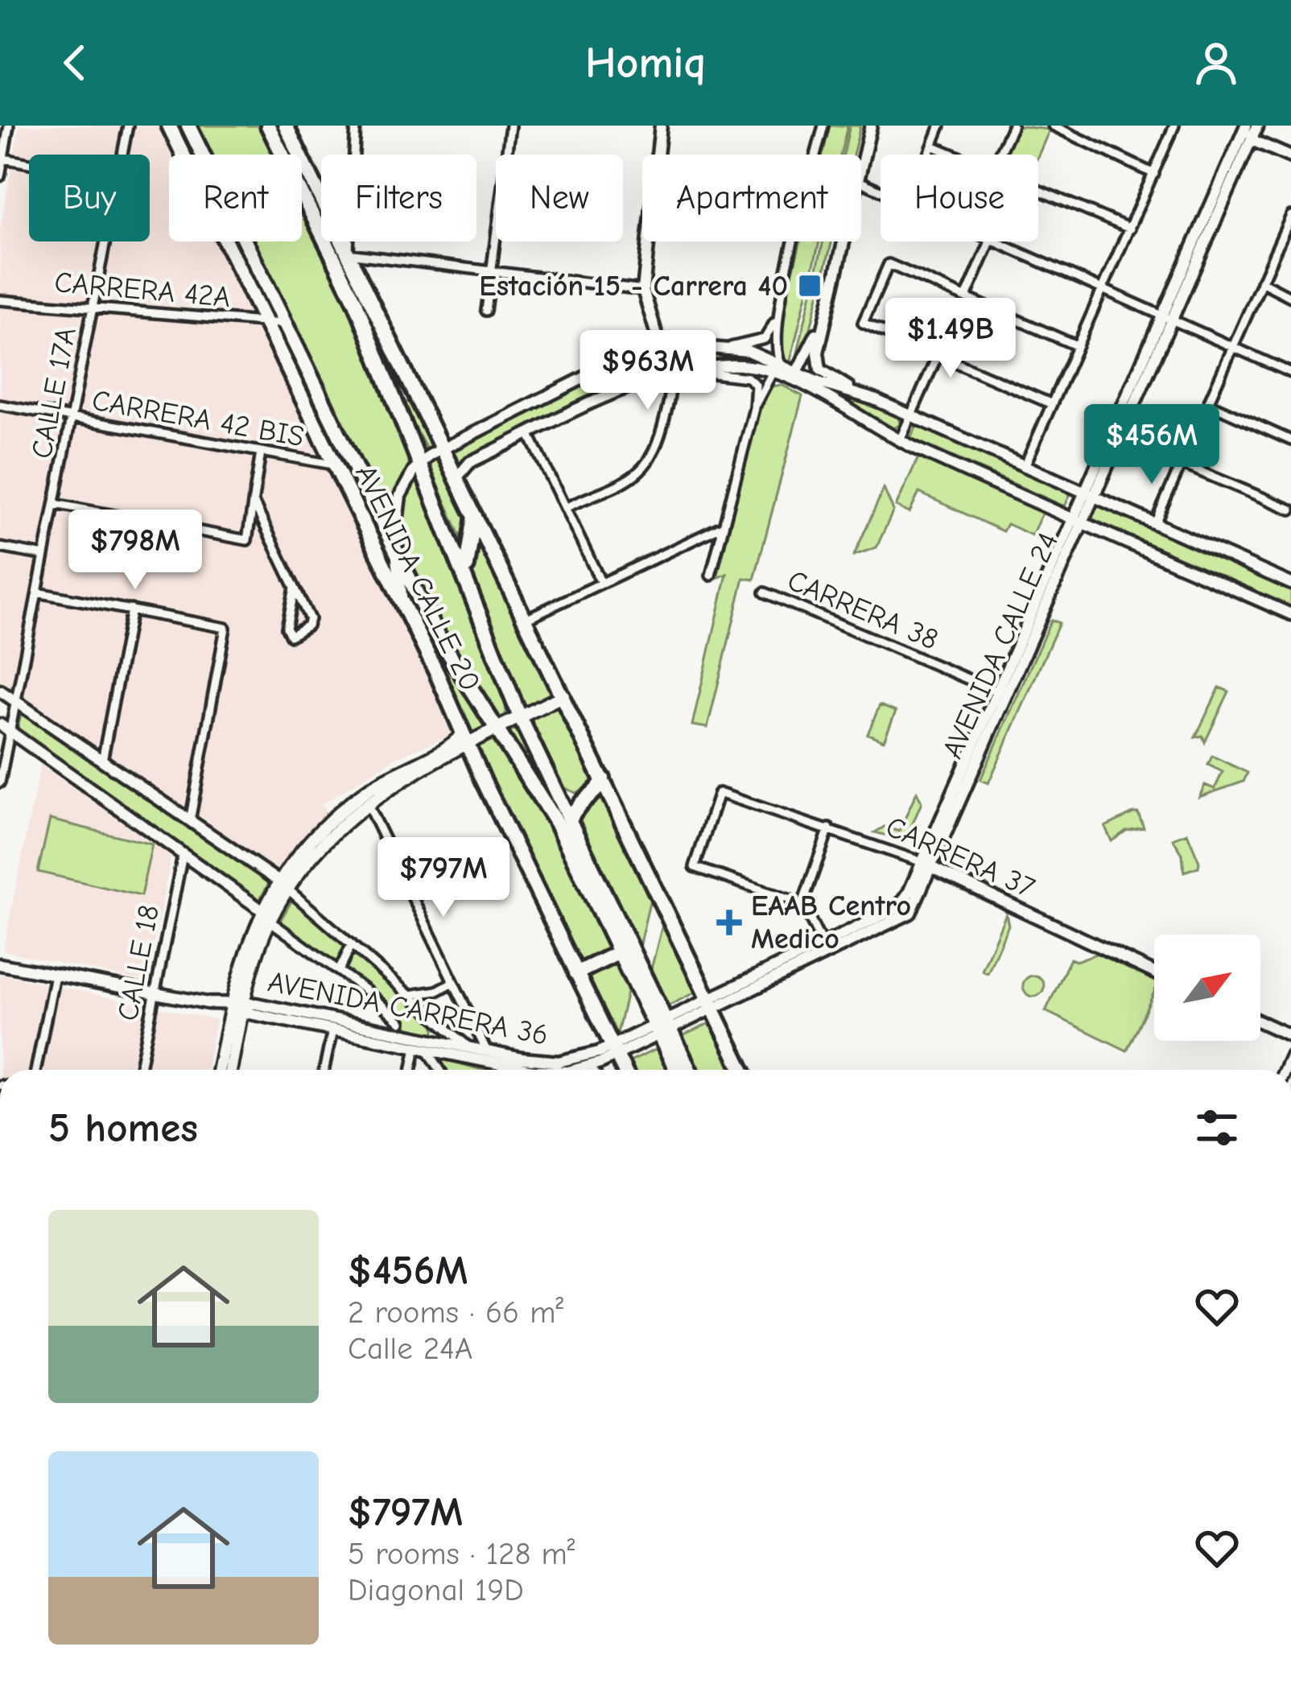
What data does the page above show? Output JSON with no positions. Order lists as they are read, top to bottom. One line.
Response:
{"streets":{"highway":["AVENIDA CALLE 20"],"main road":["AVENIDA CALLE 24","CARRERA 37","AVENIDA CARRERA 36"],"street":["CARRERA 42A","CALLE 17A","CARRERA 42 BIS","CARRERA 38","CALLE 18"]},"crossings":[["CARRERA 42A","CALLE 17A"],["CARRERA 42A","AVENIDA CALLE 20"],["CALLE 17A","CARRERA 42 BIS"],["CARRERA 42 BIS","AVENIDA CALLE 20"],["AVENIDA CALLE 20","AVENIDA CARRERA 36"],["CARRERA 38","AVENIDA CALLE 24"],["AVENIDA CALLE 24","CARRERA 37"],["AVENIDA CALLE 24","AVENIDA CARRERA 36"],["CARRERA 37","AVENIDA CARRERA 36"],["CALLE 18","AVENIDA CARRERA 36"]],"places":{"transit":["Estación 15 - Carrera 40"],"health":["EAAB Centro Medico"]},"north":"top right","page":{"header":"Homiq","chip":["Buy","Rent","Filters","New","Apartment","House"],"price":["$1.49B","$963M","$456M","$798M","$797M"],"heading":"5 homes","list":[{"name":"$456M","note":"2 rooms · 66 m² · Calle 24A"},{"name":"$797M","note":"5 rooms · 128 m² · Diagonal 19D"}]}}
